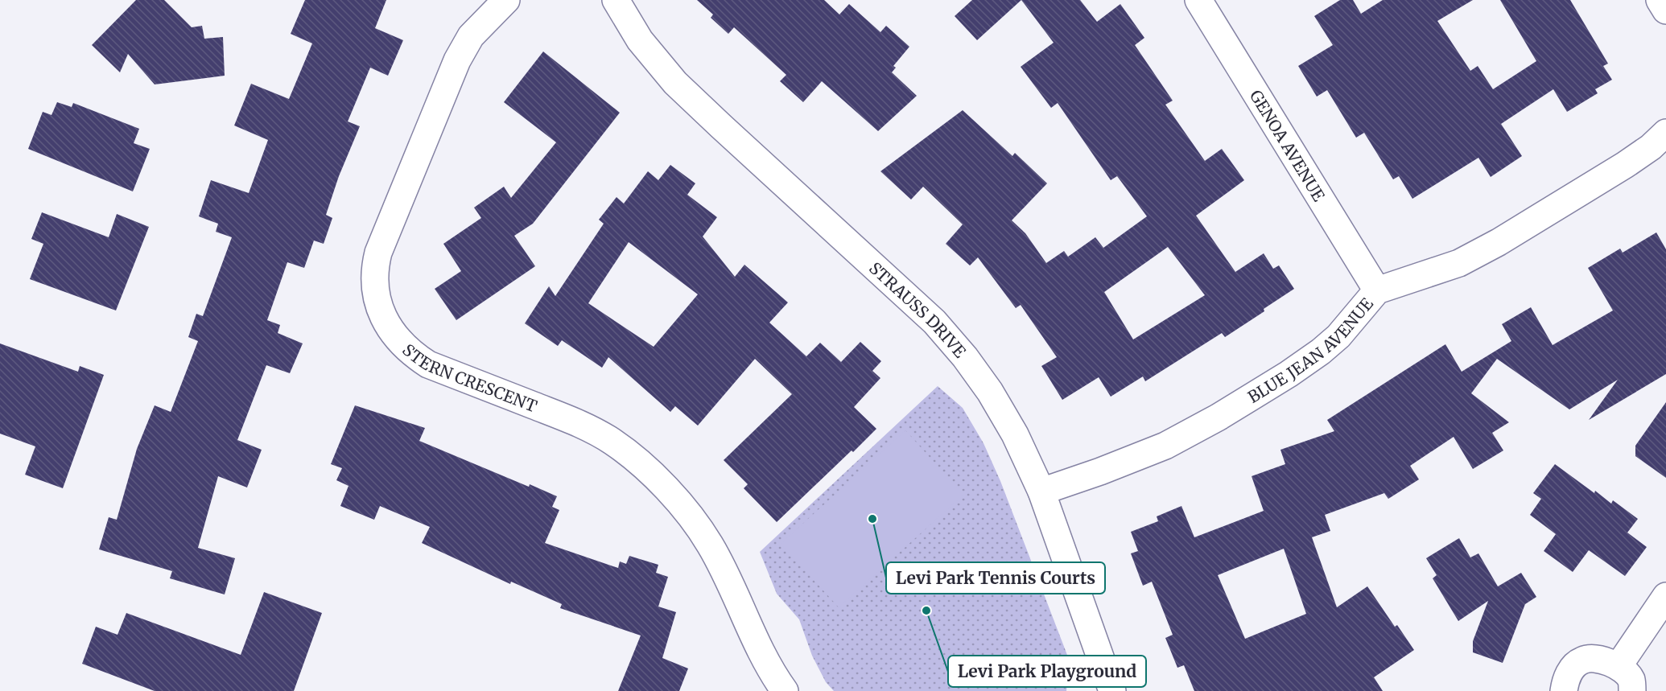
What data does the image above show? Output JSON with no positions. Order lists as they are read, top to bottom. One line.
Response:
{"streets":{"street":["GENOA AVENUE","STRAUSS DRIVE","BLUE JEAN AVENUE","STERN CRESCENT"]},"crossings":[["GENOA AVENUE","BLUE JEAN AVENUE"],["STRAUSS DRIVE","BLUE JEAN AVENUE"]],"places":["Levi Park Tennis Courts","Levi Park Playground"]}
